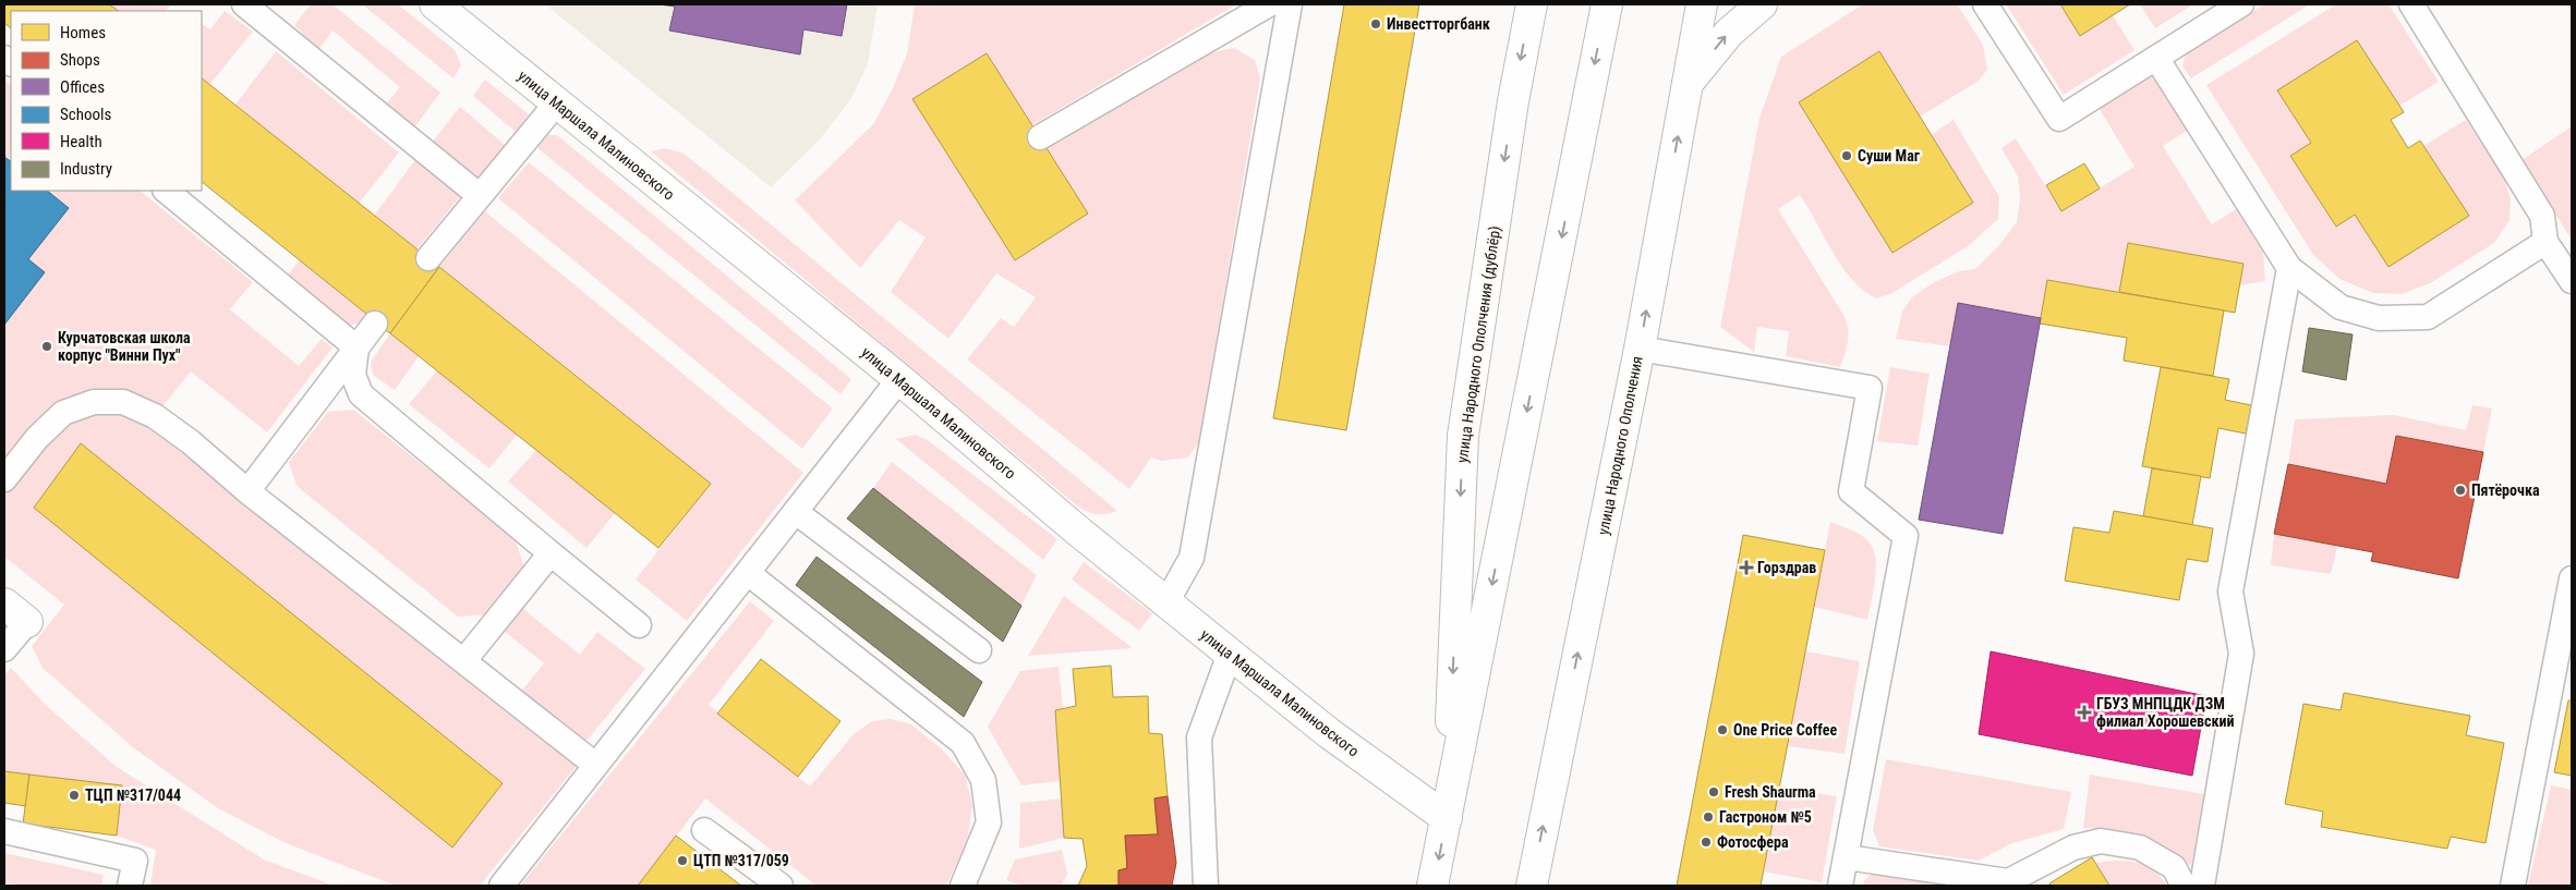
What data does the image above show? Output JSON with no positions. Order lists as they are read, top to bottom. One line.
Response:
{"streets":{"street":["улица Маршала Малиновского","улица Народного Ополчения (дублёр)","улица Народного Ополчения"]},"crossings":[["улица Маршала Малиновского","улица Народного Ополчения (дублёр)"]],"places":{"other":["Инвестторгбанк","Cуши Маг","Курчатовская школа корпус \"Винни Пух\"","Пятёрочка","One Price Coffee","Fresh Shaurma","ТЦП №317/044","Гастроном №5","Фотосфера","ЦТП №317/059"],"health":["Горздрав","ГБУЗ МНПЦДК ДЗМ филиал Хорошевский"]},"legend":["Homes","Shops","Offices","Schools","Health","Industry"]}
